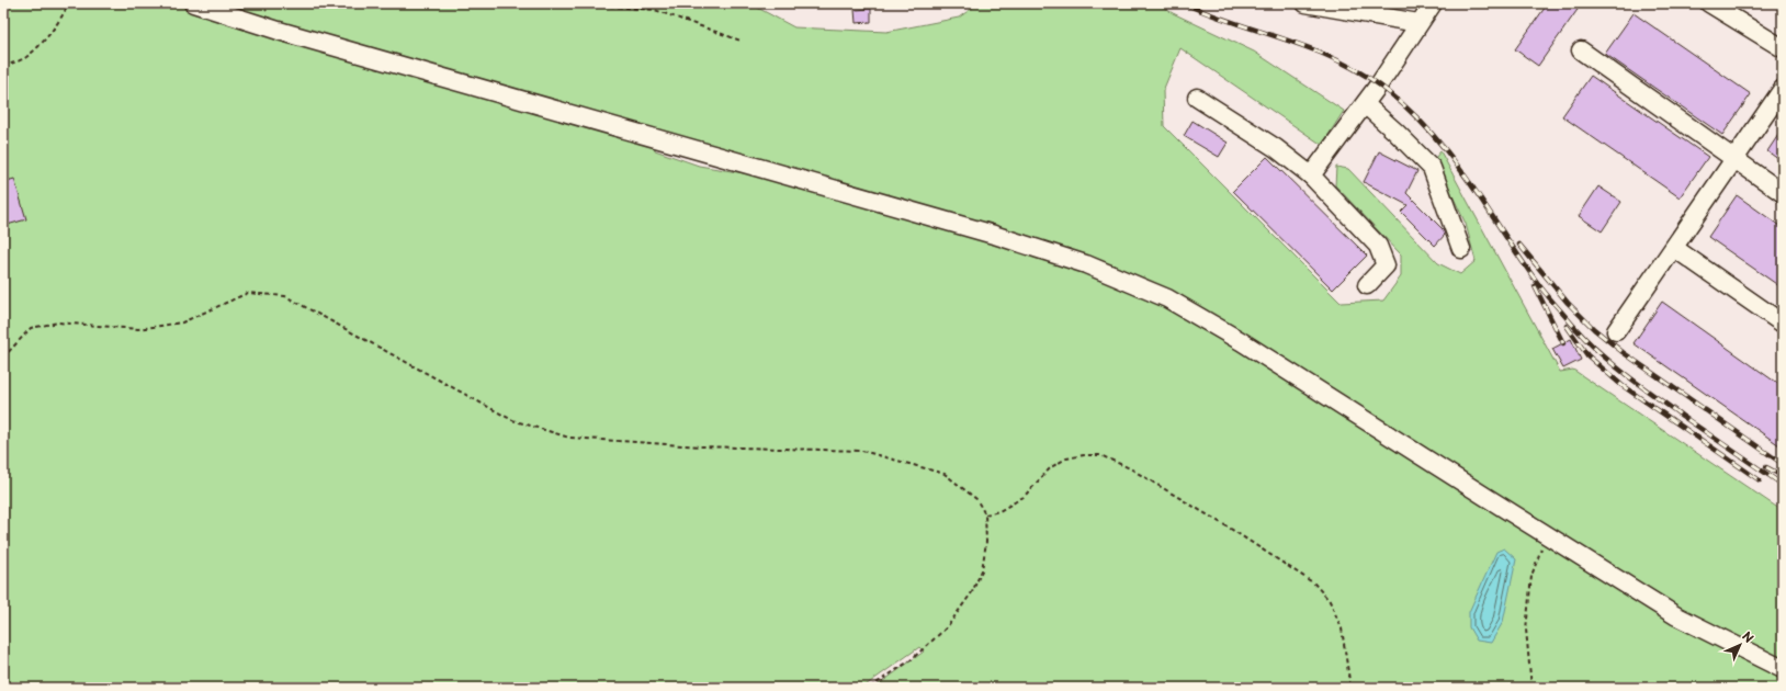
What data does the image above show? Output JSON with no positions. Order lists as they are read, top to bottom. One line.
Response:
{"north":"top right"}
